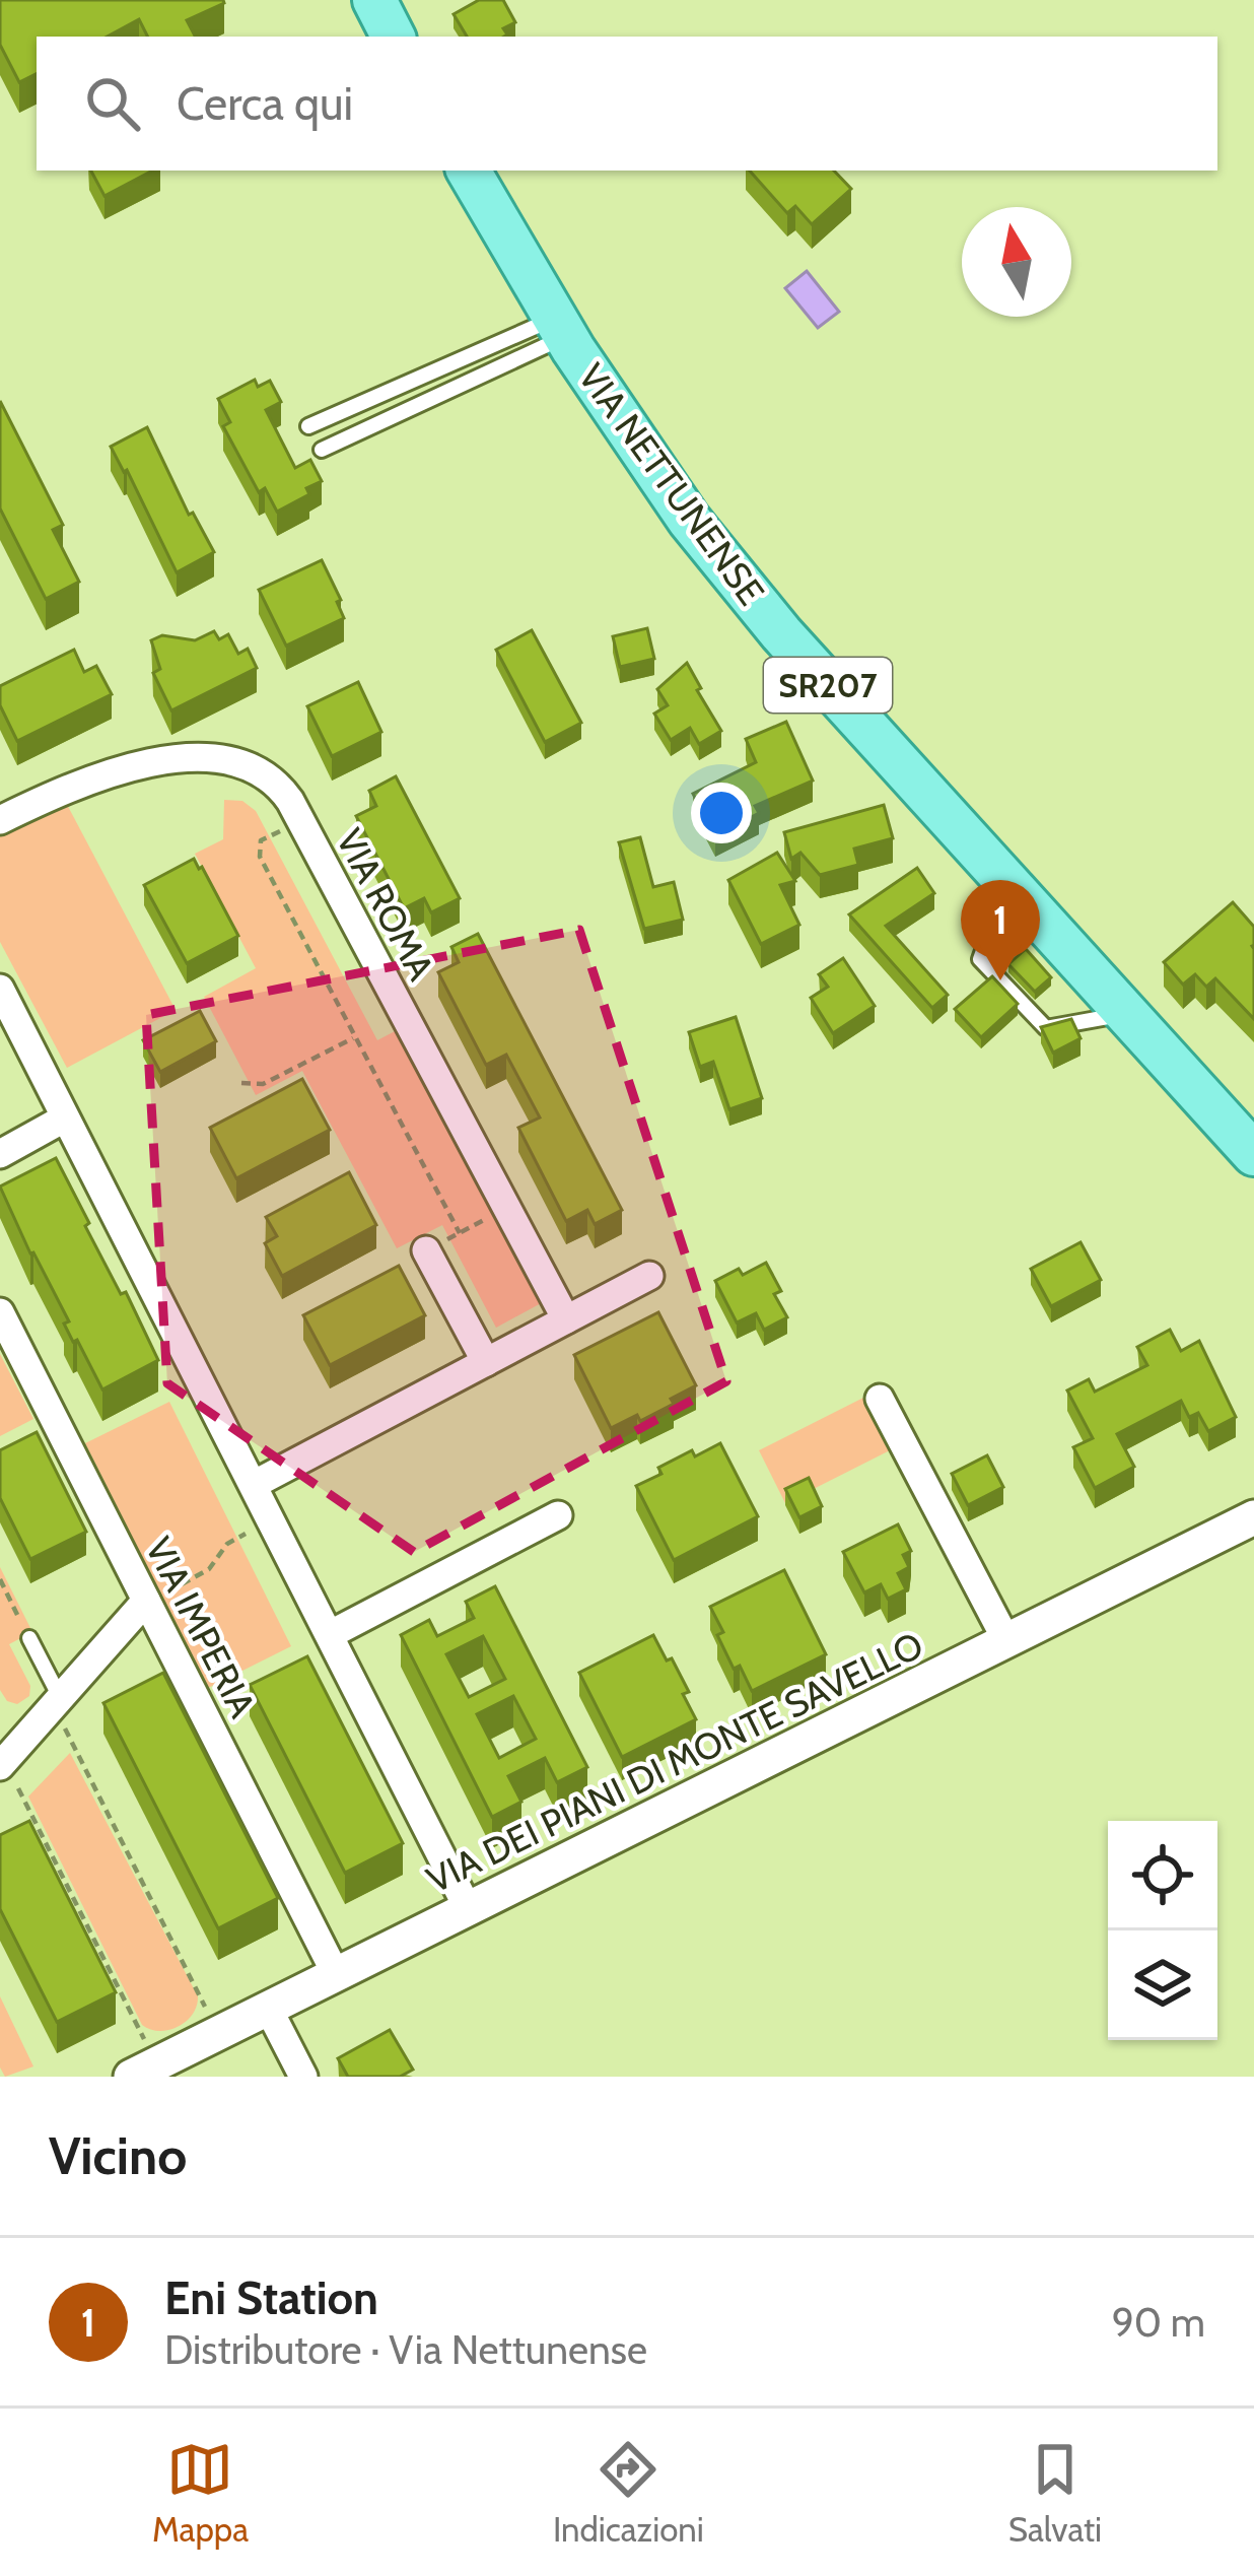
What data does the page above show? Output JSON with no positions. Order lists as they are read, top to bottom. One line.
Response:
{"streets":{"main road":["VIA NETTUNENSE","SR207"],"street":["VIA ROMA","VIA IMPERIA","VIA DEI PIANI DI MONTE SAVELLO"]},"crossings":[["VIA IMPERIA","VIA DEI PIANI DI MONTE SAVELLO"]],"north":"top","page":{"search":"Cerca qui","pins":"1","heading":"Vicino","list":[{"mark":"1","name":"Eni Station","note":"Distributore · Via Nettunense","value":"90 m"}],"nav":["Mappa","Indicazioni","Salvati"]}}
